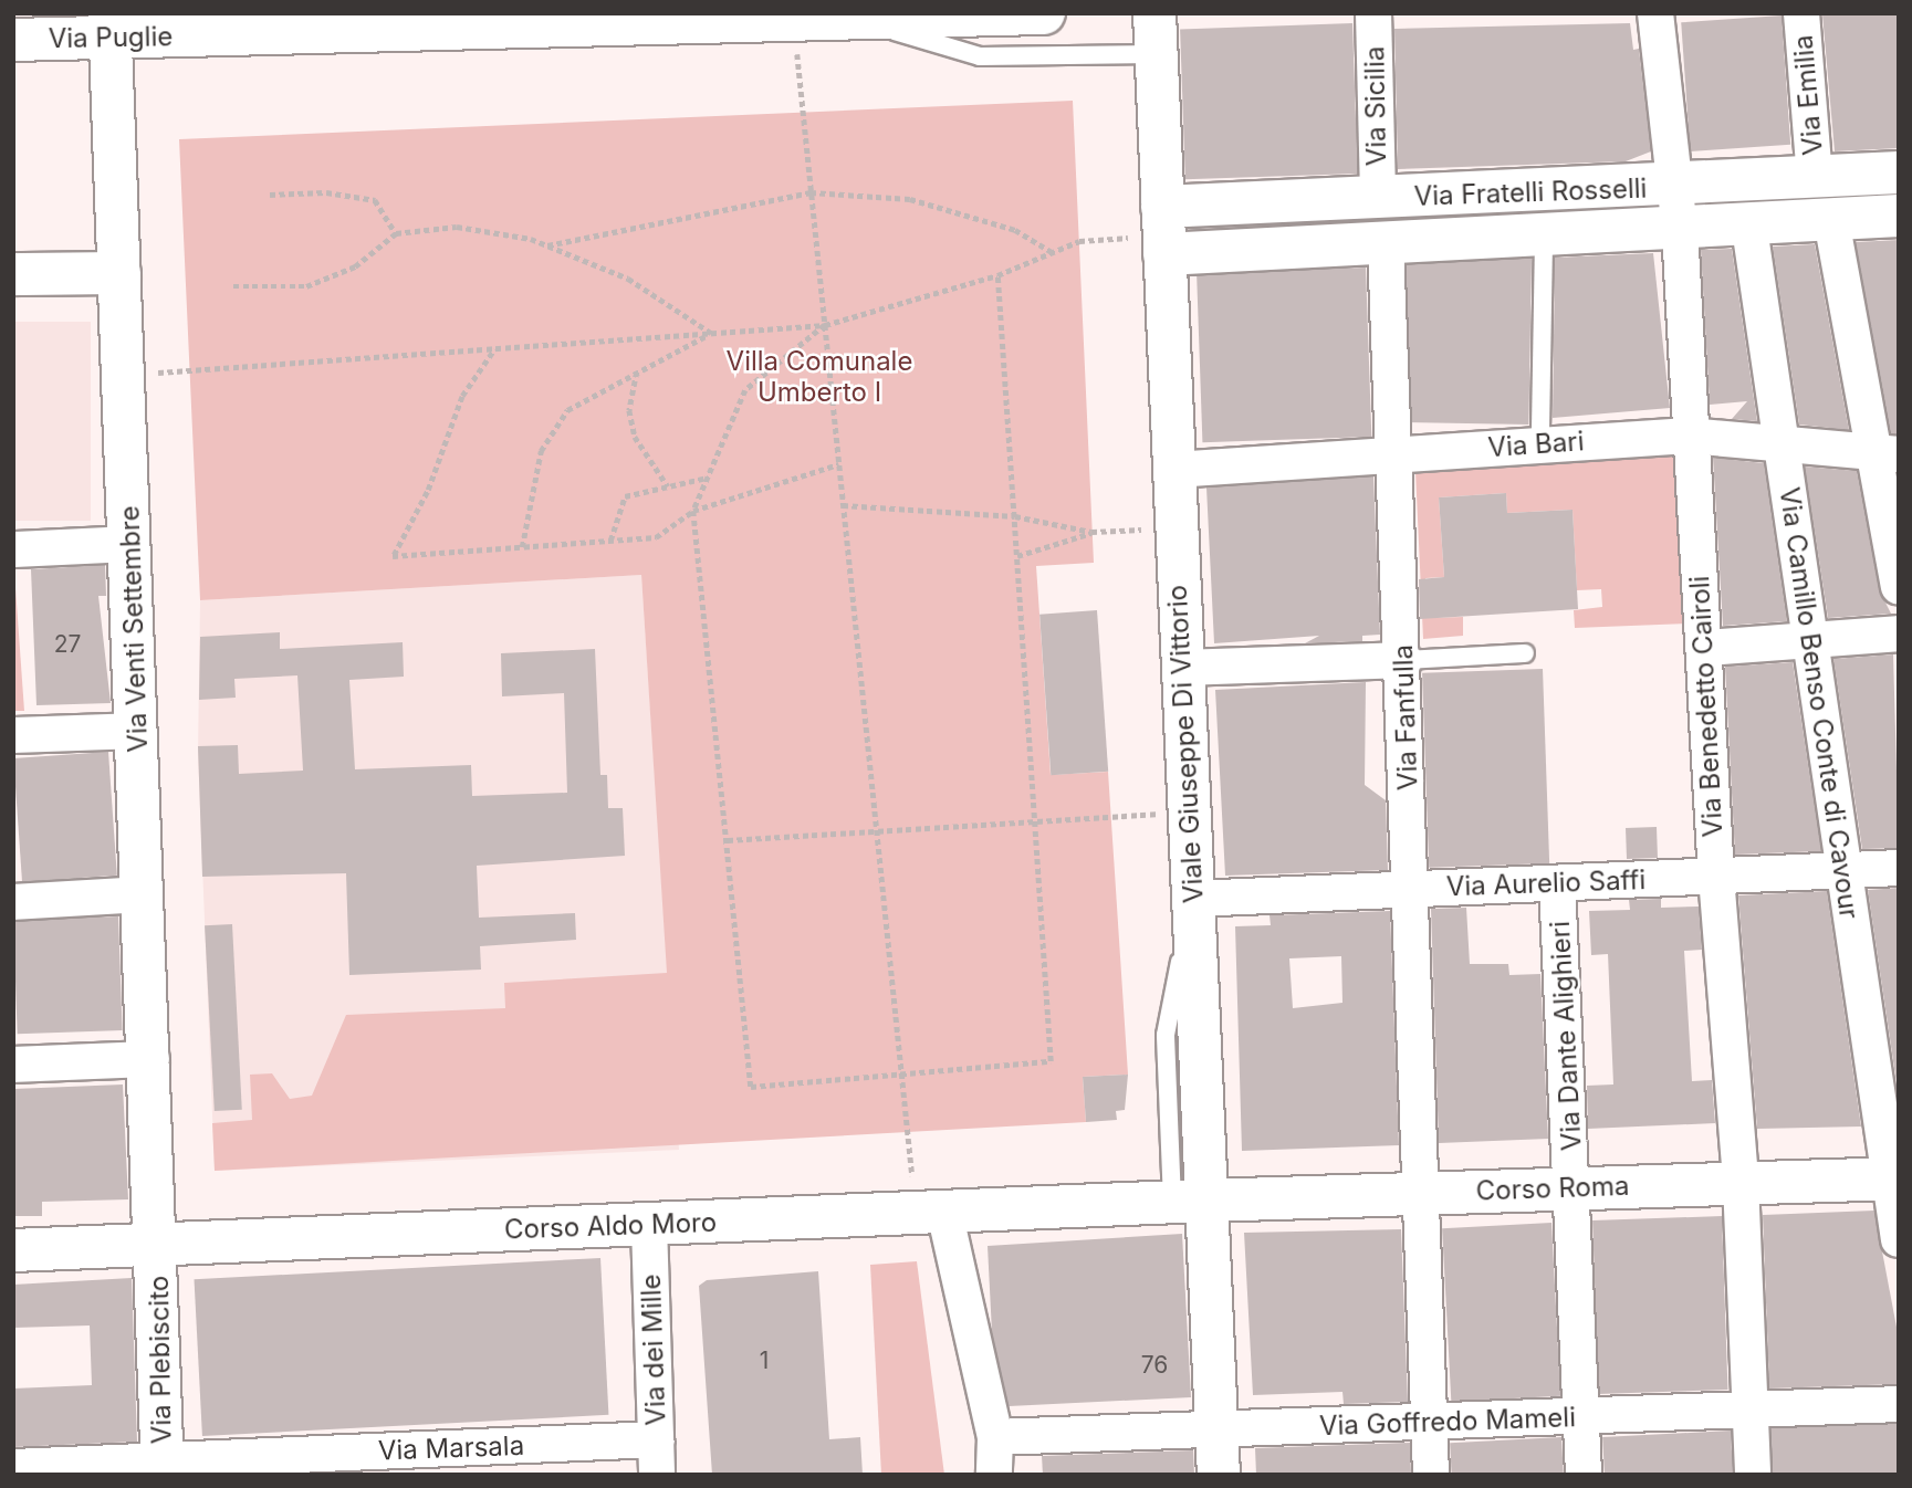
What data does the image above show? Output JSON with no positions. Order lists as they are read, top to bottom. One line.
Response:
{"streets":{"street":["Via Puglie","Via Emilia","Via Sicilia","Via Fratelli Rosselli","Via Bari","Via Venti Settembre","Via Camillo Benso Conte di Cavour","Via Benedetto Cairoli","Via Fanfulla","Viale Giuseppe Di Vittorio","Via Aurelio Saffi","Via Dante Alighieri","Corso Roma","Corso Aldo Moro","Via dei Mille","Via Plebiscito","Via Goffredo Mameli","Via Marsala"]},"crossings":[["Via Puglie","Via Venti Settembre"],["Via Emilia","Via Fratelli Rosselli"],["Via Sicilia","Via Fratelli Rosselli"],["Via Fratelli Rosselli","Via Camillo Benso Conte di Cavour"],["Via Fratelli Rosselli","Via Benedetto Cairoli"],["Via Fratelli Rosselli","Via Fanfulla"],["Via Fratelli Rosselli","Viale Giuseppe Di Vittorio"],["Via Bari","Via Camillo Benso Conte di Cavour"],["Via Bari","Via Benedetto Cairoli"],["Via Bari","Via Fanfulla"],["Via Bari","Viale Giuseppe Di Vittorio"],["Via Venti Settembre","Corso Aldo Moro"],["Via Venti Settembre","Via Plebiscito"],["Via Camillo Benso Conte di Cavour","Via Aurelio Saffi"],["Via Camillo Benso Conte di Cavour","Corso Roma"],["Via Benedetto Cairoli","Via Aurelio Saffi"],["Via Benedetto Cairoli","Corso Roma"],["Via Benedetto Cairoli","Via Goffredo Mameli"],["Via Fanfulla","Via Aurelio Saffi"],["Via Fanfulla","Corso Roma"],["Via Fanfulla","Via Goffredo Mameli"],["Viale Giuseppe Di Vittorio","Via Aurelio Saffi"],["Viale Giuseppe Di Vittorio","Corso Roma"],["Viale Giuseppe Di Vittorio","Corso Aldo Moro"],["Viale Giuseppe Di Vittorio","Via Goffredo Mameli"],["Via Aurelio Saffi","Via Dante Alighieri"],["Via Dante Alighieri","Corso Roma"],["Via Dante Alighieri","Via Goffredo Mameli"],["Corso Roma","Corso Aldo Moro"],["Corso Aldo Moro","Via dei Mille"],["Corso Aldo Moro","Via Plebiscito"],["Via dei Mille","Via Marsala"],["Via Plebiscito","Via Marsala"]],"parks":["Villa Comunale Umberto I"],"house_numbers":["27","1","76"]}
